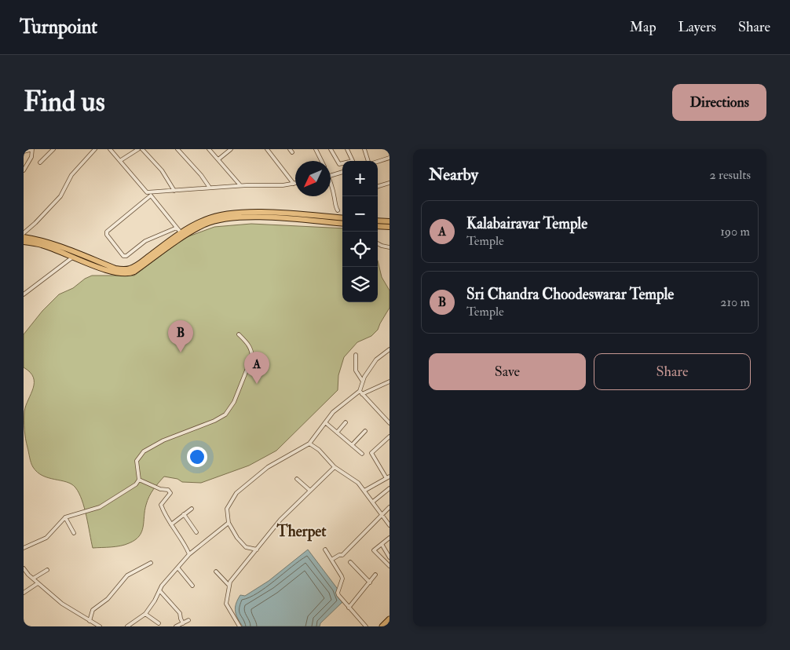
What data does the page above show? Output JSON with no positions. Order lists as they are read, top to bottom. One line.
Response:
{"districts":["Therpet"],"north":"bottom left","page":{"header":"Turnpoint","nav":["Map","Layers","Share"],"buttons":["Directions",["Save","Share"]],"title":"Find us","heading":["Nearby","2 results"],"map_buttons":["+","−"],"list":[{"mark":"A","name":"Kalabairavar Temple","note":"Temple","value":"190 m"},{"mark":"B","name":"Sri Chandra Choodeswarar Temple","note":"Temple","value":"210 m"}],"pins":["B","A"]}}
